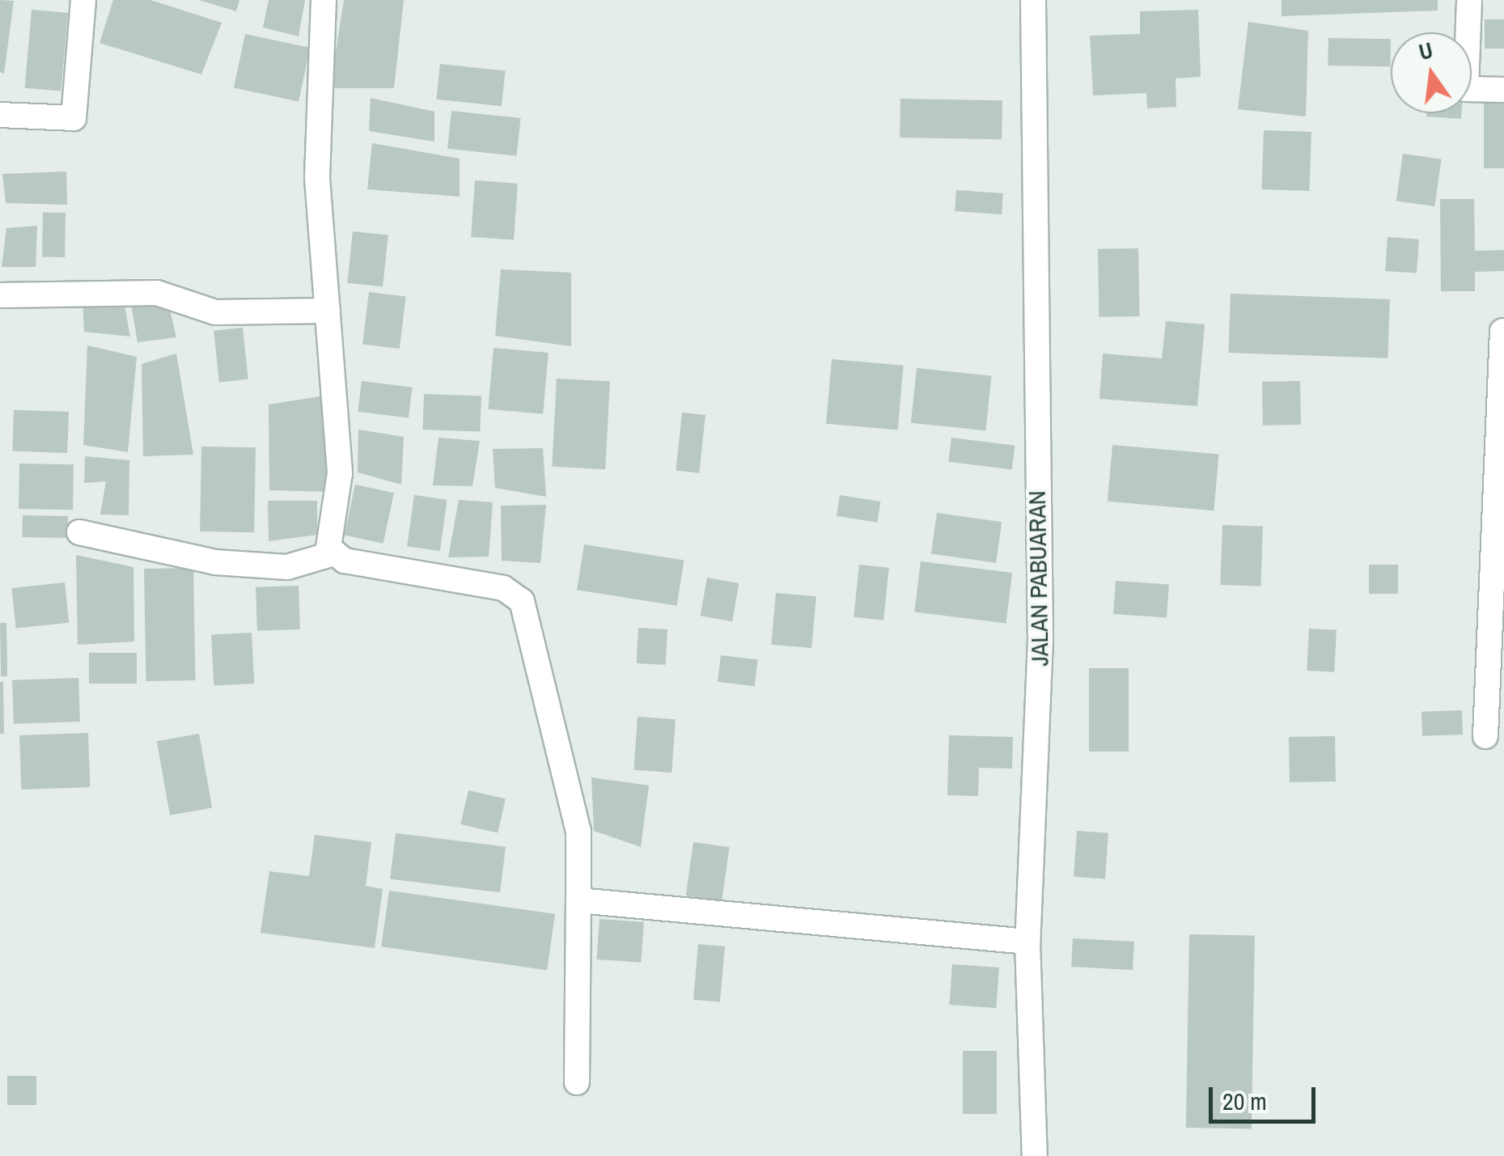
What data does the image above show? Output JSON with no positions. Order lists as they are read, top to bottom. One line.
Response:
{"streets":{"street":["JALAN PABUARAN"]},"scale_bar":"20 m","north":"top"}
